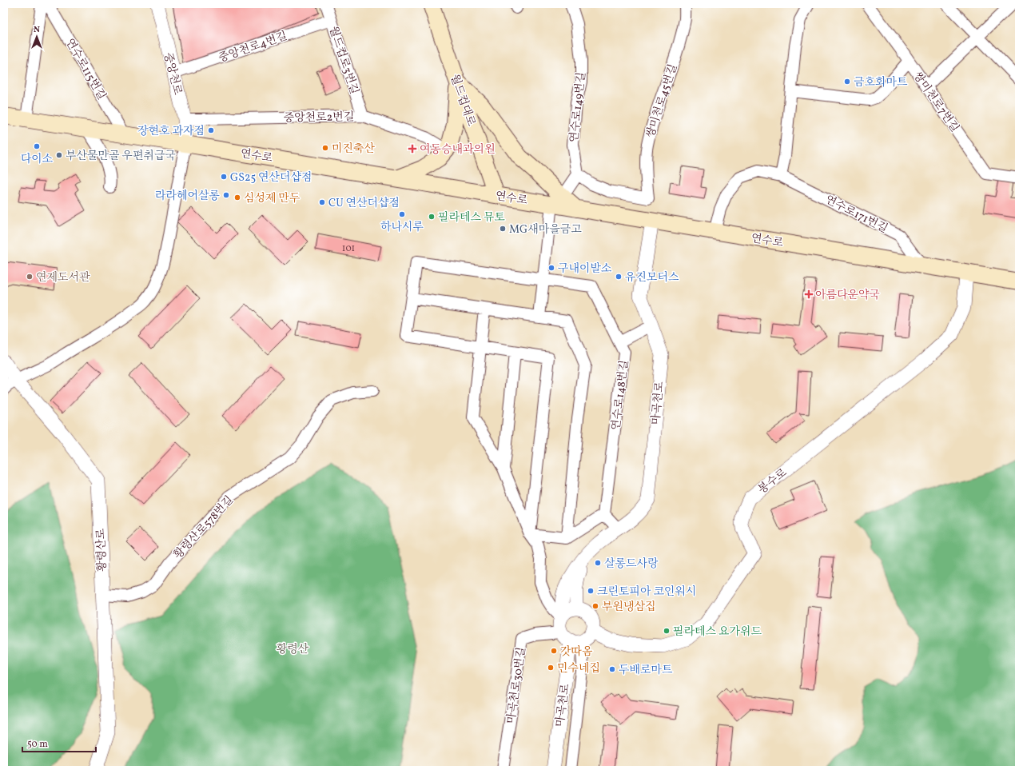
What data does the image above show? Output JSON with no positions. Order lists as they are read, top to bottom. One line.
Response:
{"streets":{"main road":["월드컵대로","연수로"],"street":["중앙천로4번길","월드컵로3번길","연수로115번길","중앙천로","쌍미천로45번길","쌍미천로7번길","연수로149번길","중앙천로2번길","연수로171번길","연수로148번길","마곡천로","봉수로","황령산로578번길","황령산로","마곡천로30번길"]},"crossings":[["중앙천로4번길","월드컵로3번길"],["중앙천로4번길","중앙천로"],["월드컵로3번길","중앙천로2번길"],["연수로115번길","연수로"],["중앙천로","중앙천로2번길"],["중앙천로","연수로"],["월드컵대로","연수로"],["쌍미천로45번길","연수로149번길"],["연수로","연수로171번길"],["연수로","마곡천로"],["연수로","봉수로"],["마곡천로","봉수로"],["마곡천로","마곡천로30번길"],["봉수로","마곡천로30번길"],["황령산로578번길","황령산로"]],"parks":["황령산"],"places":{"other":["금호회마트","장현호 과자점","다이소","미진축산","부산물만골 우편취급국","GS25 연산더샵점","라라헤어살롱","심성제 만두","CU 연산더샵점","하나시루","필라테스 뮤토","MG새마을금고","구내이발소","연제도서관","유진모터스","살롱드사랑","크린토피아 코인워시","부원냉삼집","필라테스 요가위드","갓따옴","민수네집","두배로마트"],"health":["여동승내과의원","아름다운약국"]},"house_numbers":["101"],"scale_bar":"50 m","north":"top"}
